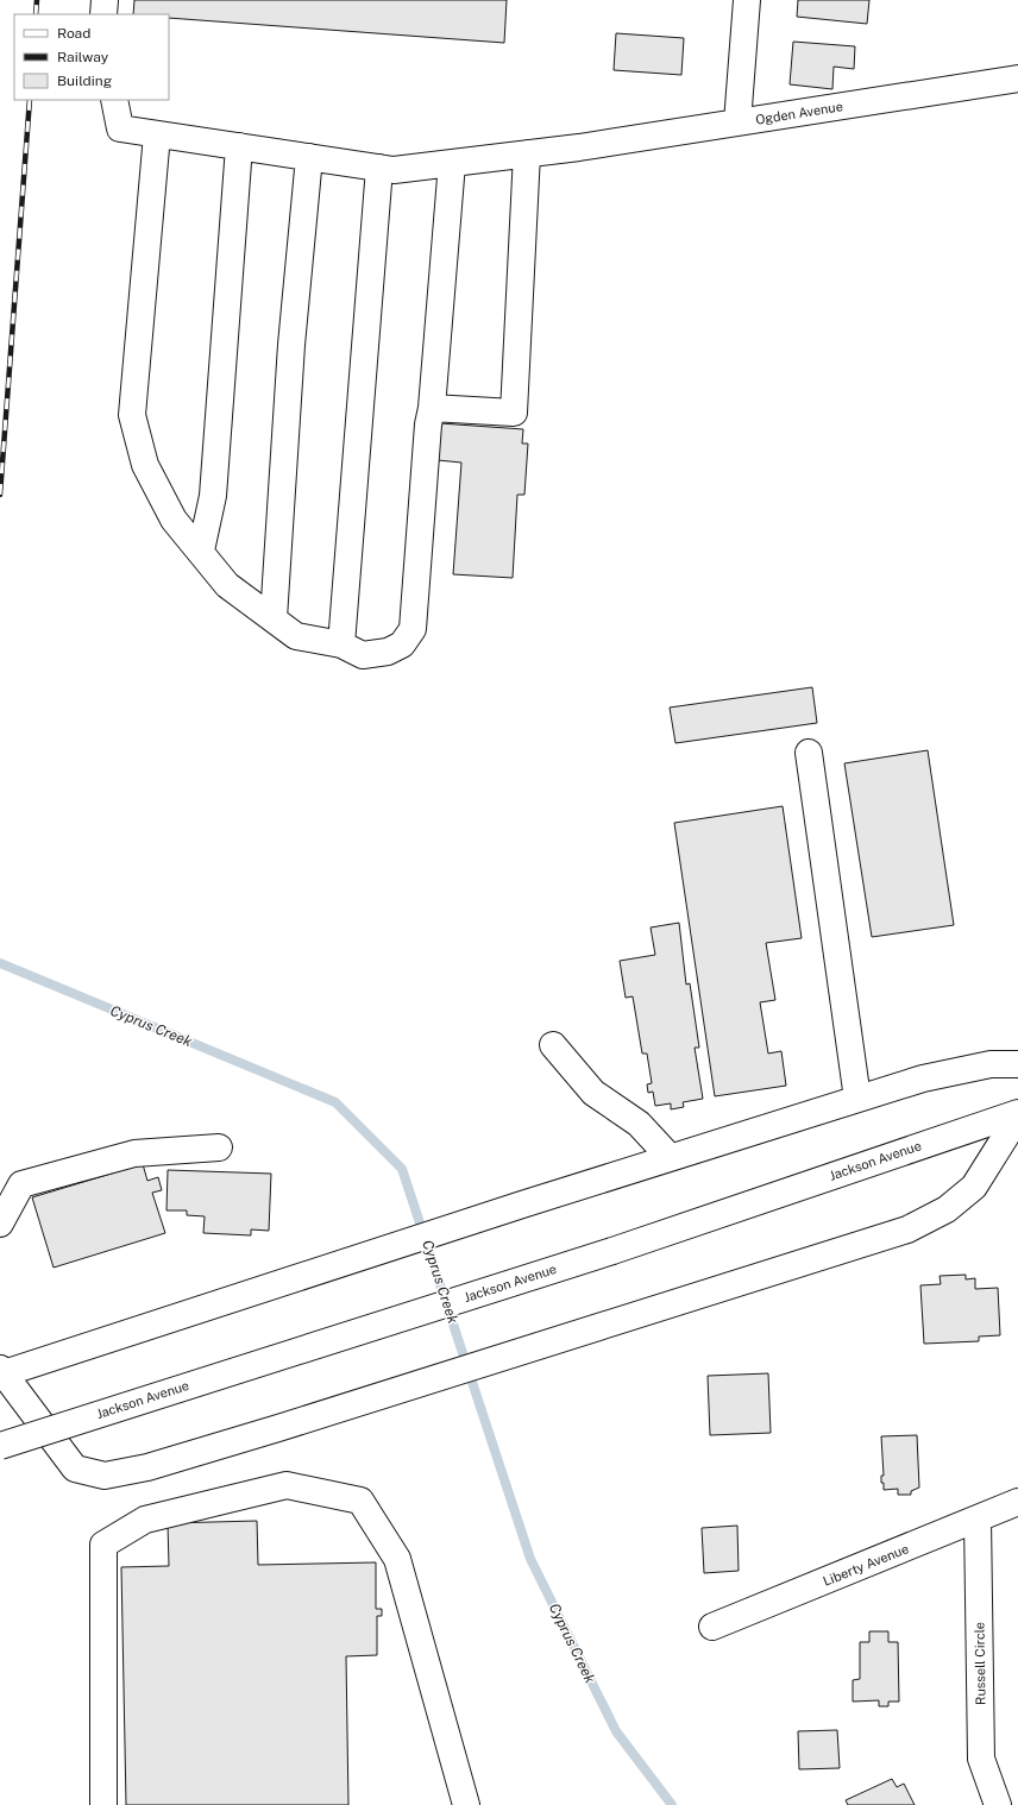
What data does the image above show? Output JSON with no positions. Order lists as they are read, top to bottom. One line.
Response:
{"streets":{"street":["Ogden Avenue","Jackson Avenue","Liberty Avenue","Russell Circle"]},"crossings":[["Liberty Avenue","Russell Circle"]],"water":["Cyprus Creek"],"legend":["Road","Railway","Building"]}
